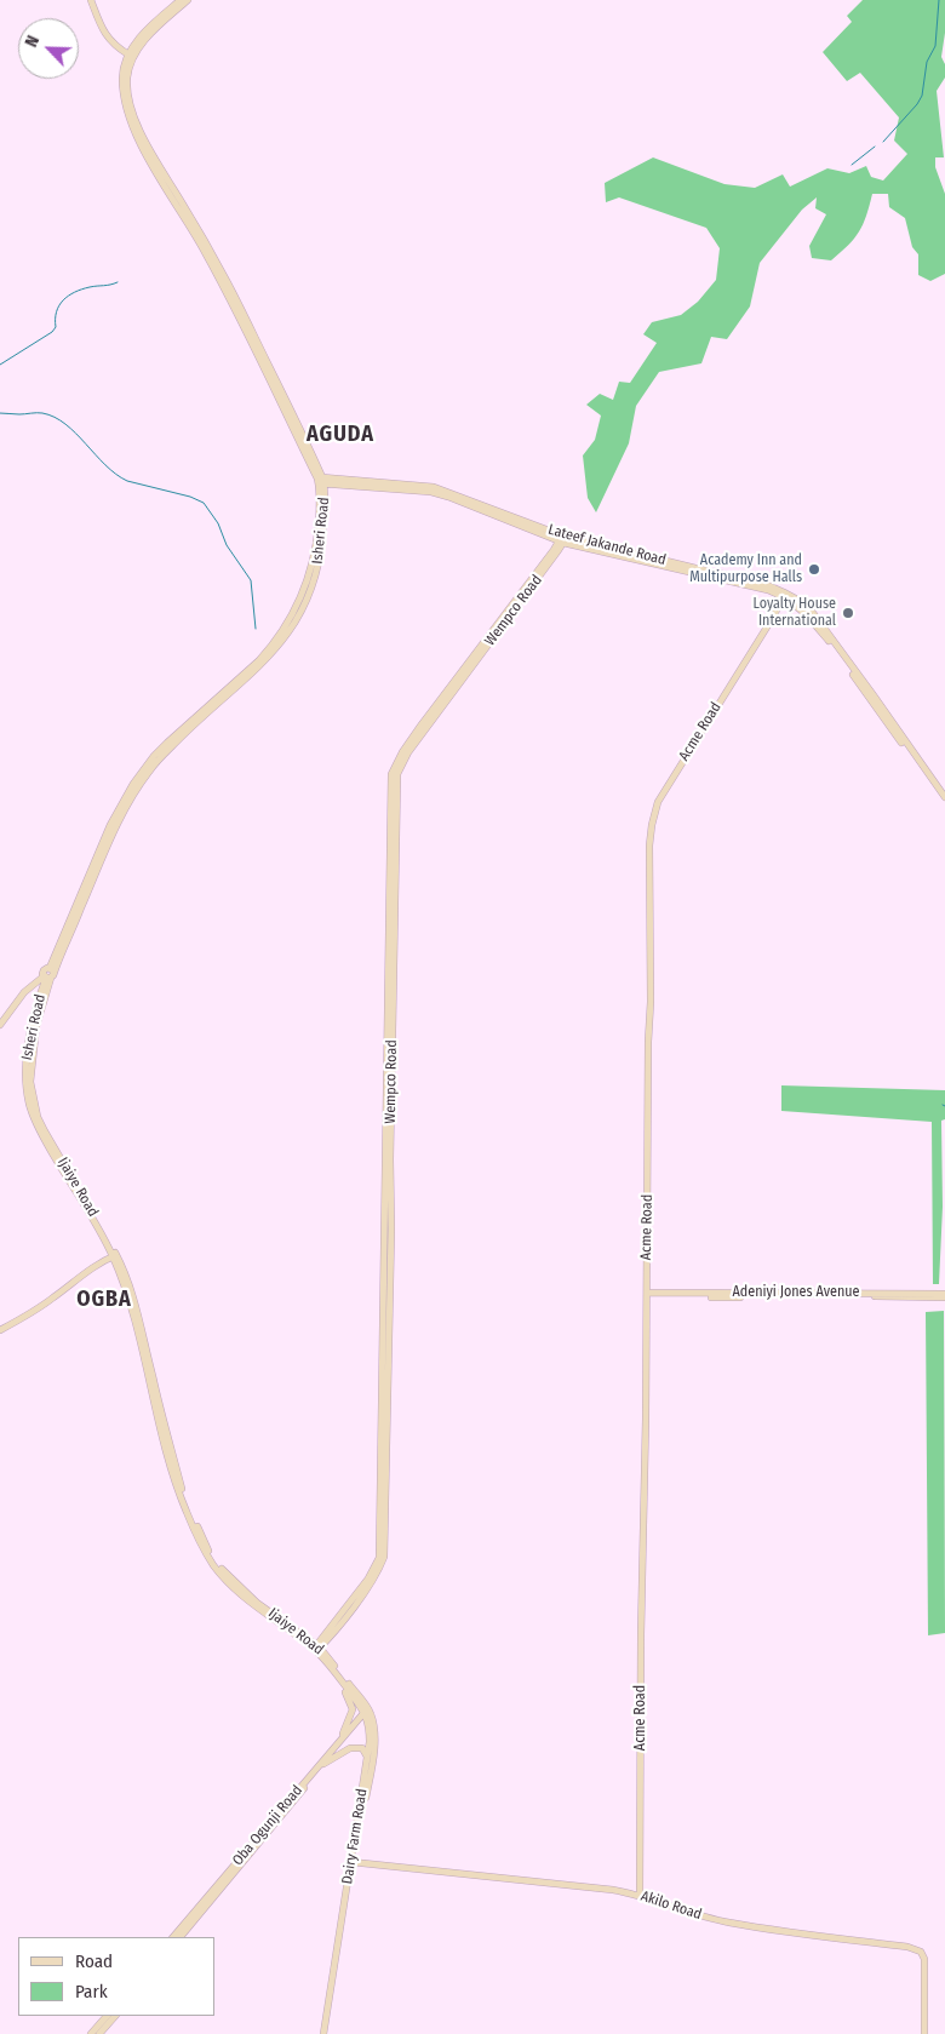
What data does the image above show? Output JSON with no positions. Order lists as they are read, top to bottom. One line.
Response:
{"streets":{"main road":["Isheri Road","Lateef Jakande Road","Wempco Road","Acme Road","Ijaiye Road","Adeniyi Jones Avenue","Oba Ogunji Road","Dairy Farm Road","Akilo Road"]},"crossings":[["Isheri Road","Lateef Jakande Road"],["Isheri Road","Ijaiye Road"],["Lateef Jakande Road","Wempco Road"],["Lateef Jakande Road","Acme Road"],["Wempco Road","Ijaiye Road"],["Acme Road","Adeniyi Jones Avenue"],["Acme Road","Akilo Road"],["Ijaiye Road","Oba Ogunji Road"],["Ijaiye Road","Dairy Farm Road"],["Oba Ogunji Road","Dairy Farm Road"],["Dairy Farm Road","Akilo Road"]],"districts":["AGUDA","OGBA"],"places":["Academy Inn and Multipurpose Halls","Loyalty House International"],"legend":["Road","Park"],"north":"top left"}
